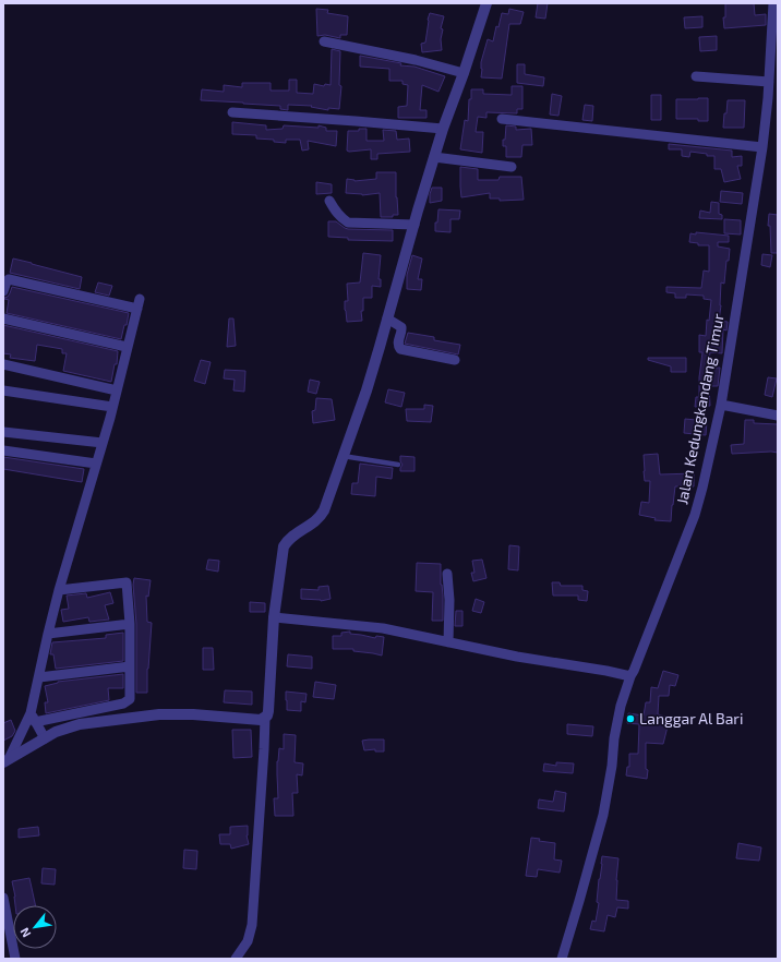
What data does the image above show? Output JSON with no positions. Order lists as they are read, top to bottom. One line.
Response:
{"streets":{"street":["Jalan Kedungkandang Timur"]},"places":["Langgar Al Bari"],"north":"bottom left"}
